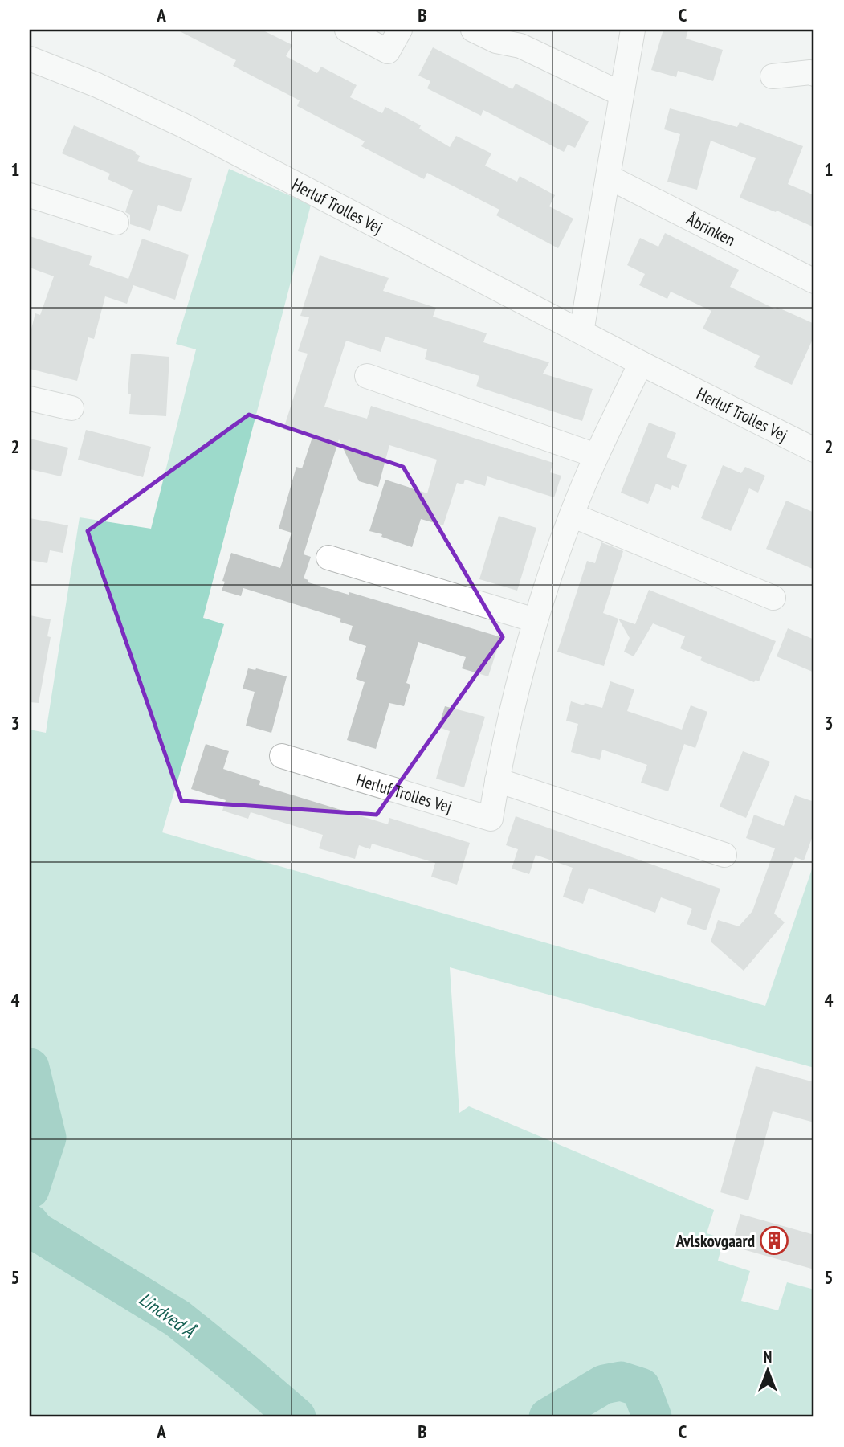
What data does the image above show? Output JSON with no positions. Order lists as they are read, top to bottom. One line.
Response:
{"streets":{"street":["Herluf Trolles Vej","Åbrinken"]},"water":["Lindved Å"],"places":{"building":["Avlskovgaard"]},"north":"top","grid":{"columns":["A","B","C"],"rows":["1","2","3","4","5"]}}
